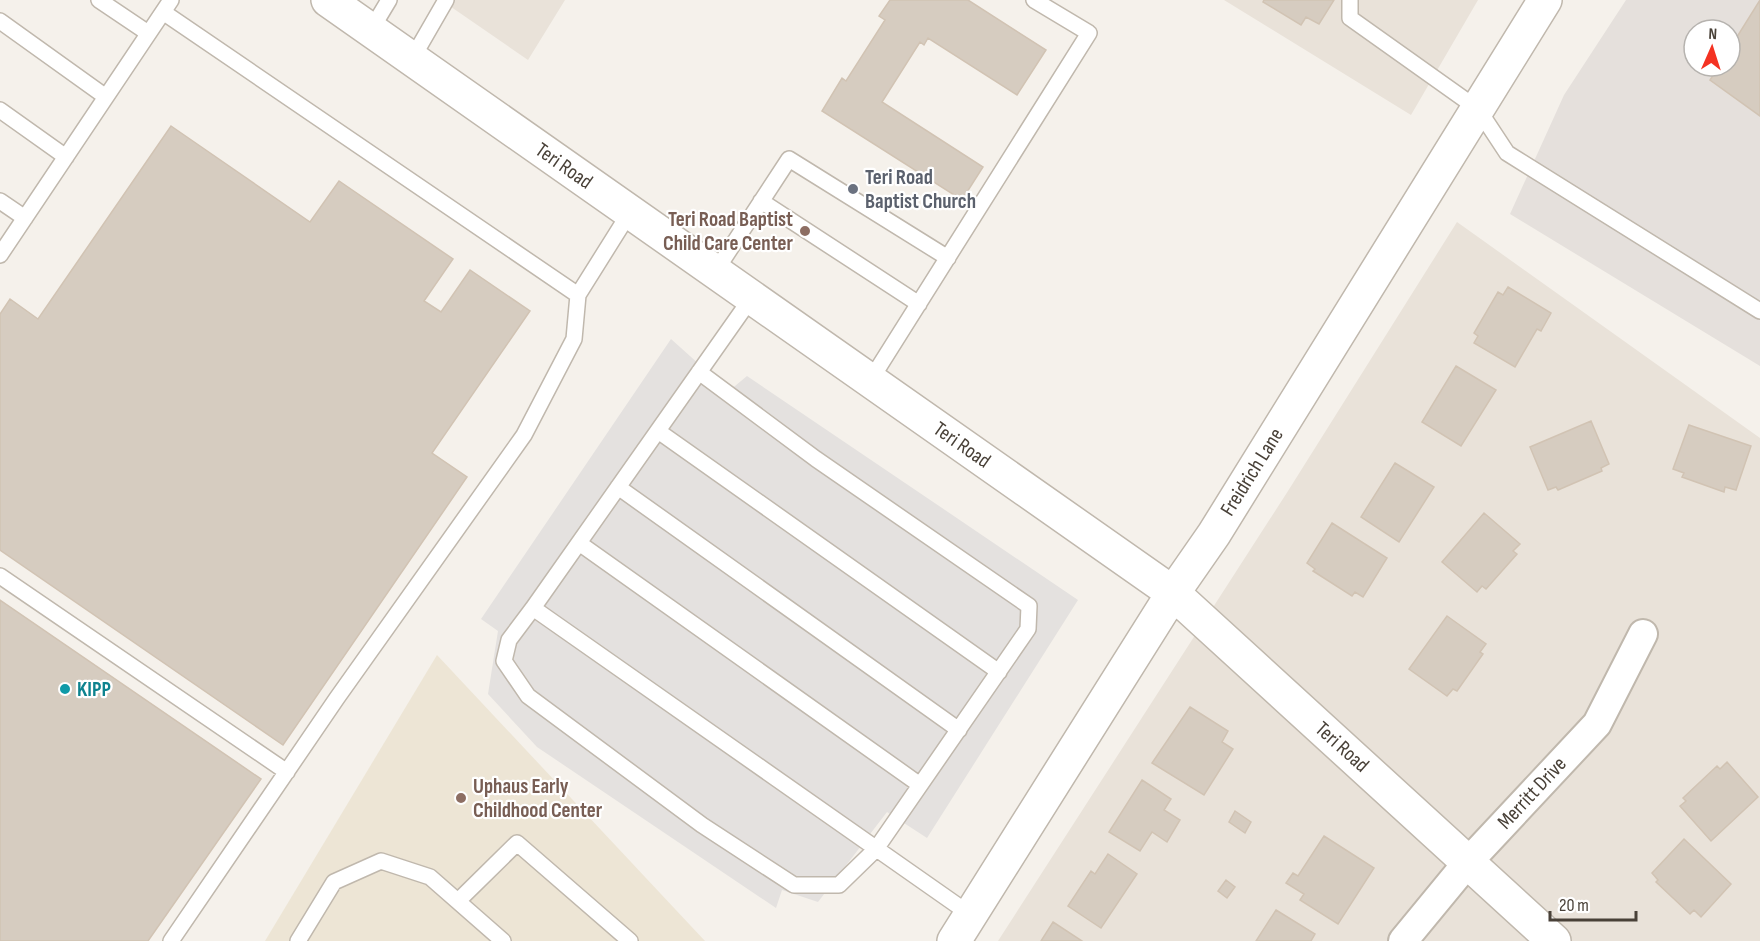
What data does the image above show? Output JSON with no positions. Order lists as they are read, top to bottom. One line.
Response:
{"streets":{"street":["Teri Road","Freidrich Lane","Merritt Drive"]},"crossings":[["Teri Road","Freidrich Lane"],["Teri Road","Merritt Drive"]],"places":["Teri Road Baptist Church","Teri Road Baptist Child Care Center","KIPP","Uphaus Early Childhood Center"],"scale_bar":"20 m","north":"top"}
